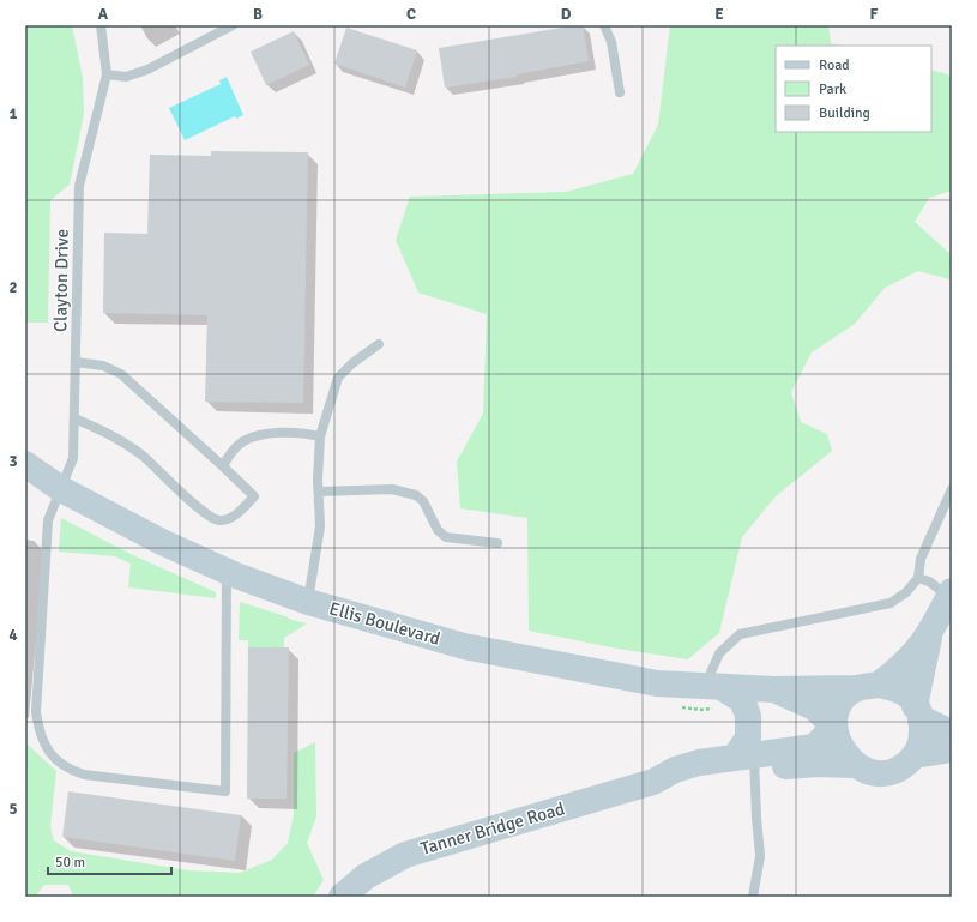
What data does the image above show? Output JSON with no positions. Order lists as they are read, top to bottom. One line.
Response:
{"streets":{"main road":["Ellis Boulevard","Tanner Bridge Road"],"lane":["Clayton Drive"]},"crossings":[["Clayton Drive","Ellis Boulevard"],["Ellis Boulevard","Tanner Bridge Road"]],"legend":["Road","Park","Building"],"scale_bar":"50 m","grid":{"columns":["A","B","C","D","E","F"],"rows":["1","2","3","4","5"]}}
